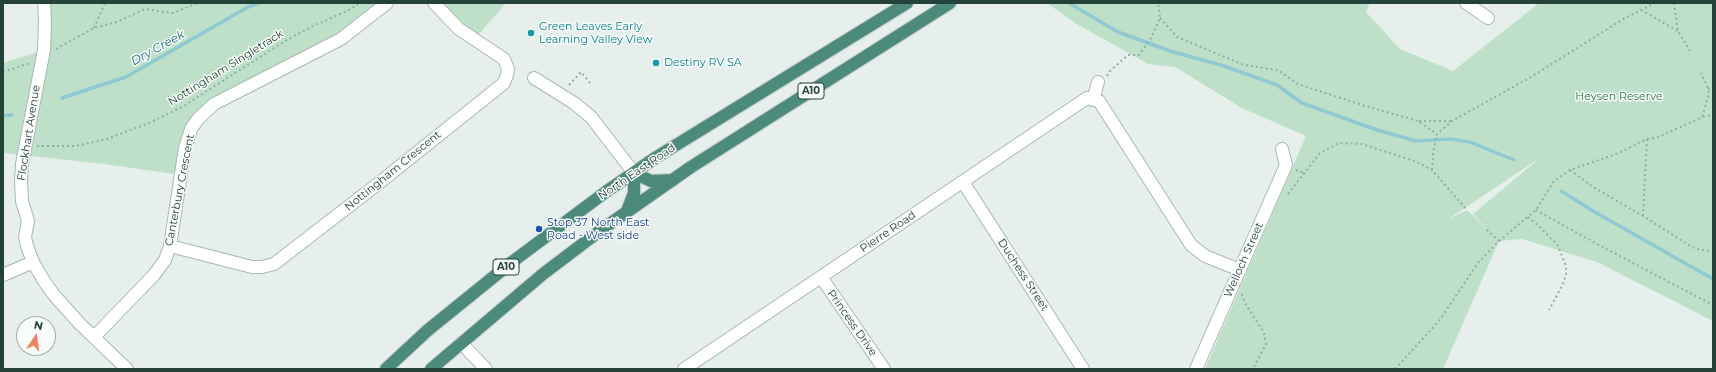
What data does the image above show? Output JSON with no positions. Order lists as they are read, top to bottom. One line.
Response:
{"streets":{"highway":["A10","North East Road"],"street":["Flockhart Avenue","Nottingham Crescent","Canterbury Crescent","Pierre Road","Welloch Street","Duchess Street","Princess Drive"],"path":["Nottingham Singletrack"]},"crossings":[["Nottingham Singletrack","Flockhart Avenue"],["Flockhart Avenue","Canterbury Crescent"],["Nottingham Crescent","Canterbury Crescent"],["Pierre Road","Duchess Street"],["Pierre Road","Princess Drive"]],"water":["Dry Creek"],"parks":["Heysen Reserve"],"places":["Green Leaves Early Learning Valley View","Destiny RV SA","Stop 37 North East Road - West side"],"north":"top"}
